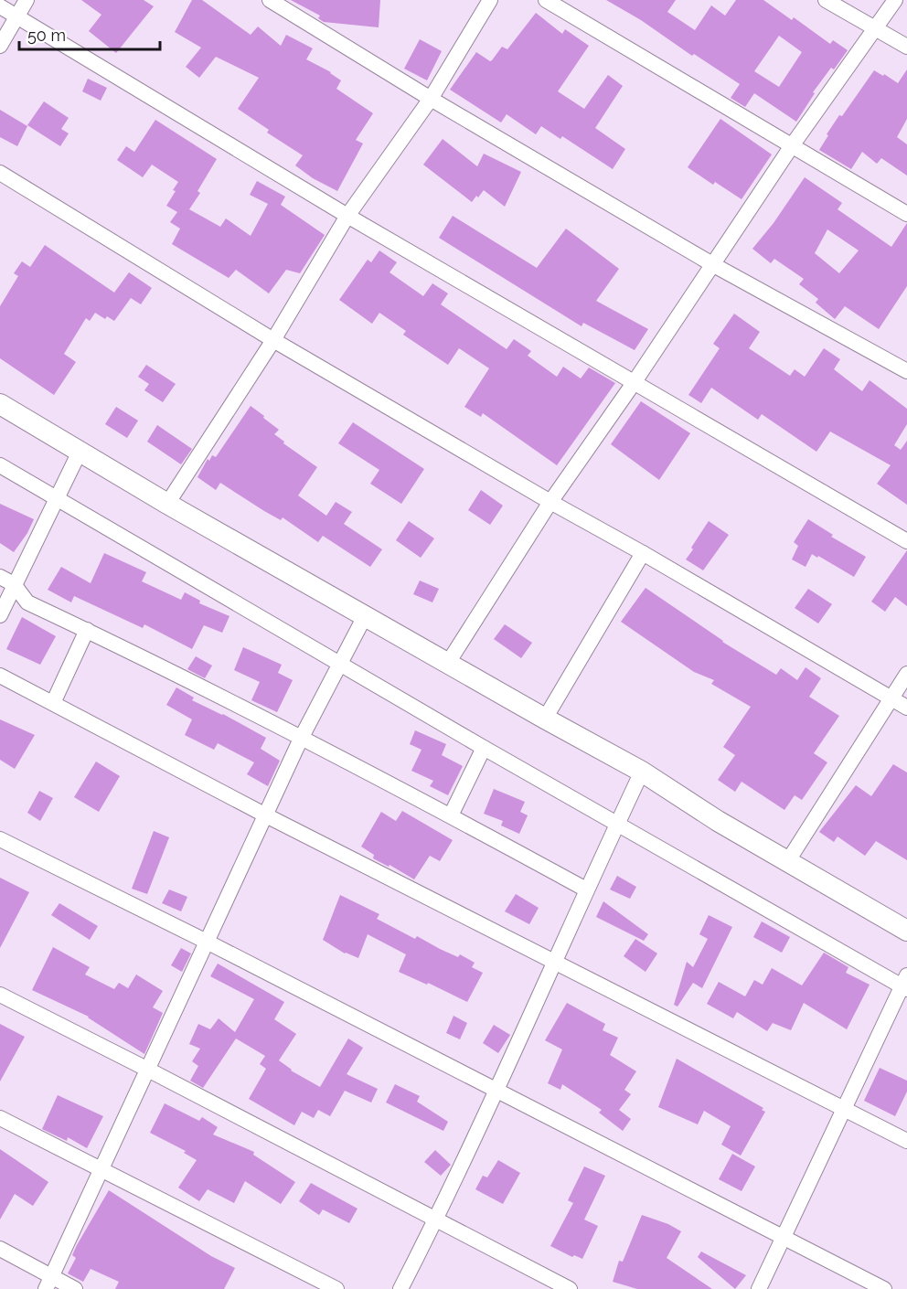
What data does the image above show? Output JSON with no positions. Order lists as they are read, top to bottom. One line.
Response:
{"scale_bar":"50 m"}
